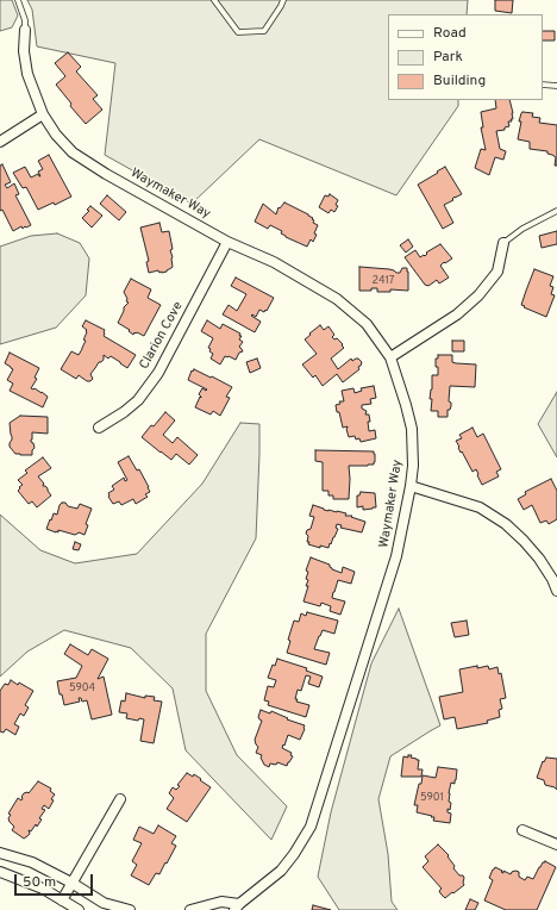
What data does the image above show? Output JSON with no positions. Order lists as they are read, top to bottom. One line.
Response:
{"streets":{"street":["Waymaker Way","Clarion Cove"]},"crossings":[["Waymaker Way","Clarion Cove"]],"house_numbers":["2417","5904","5901"],"legend":["Road","Park","Building"],"scale_bar":"50 m"}
